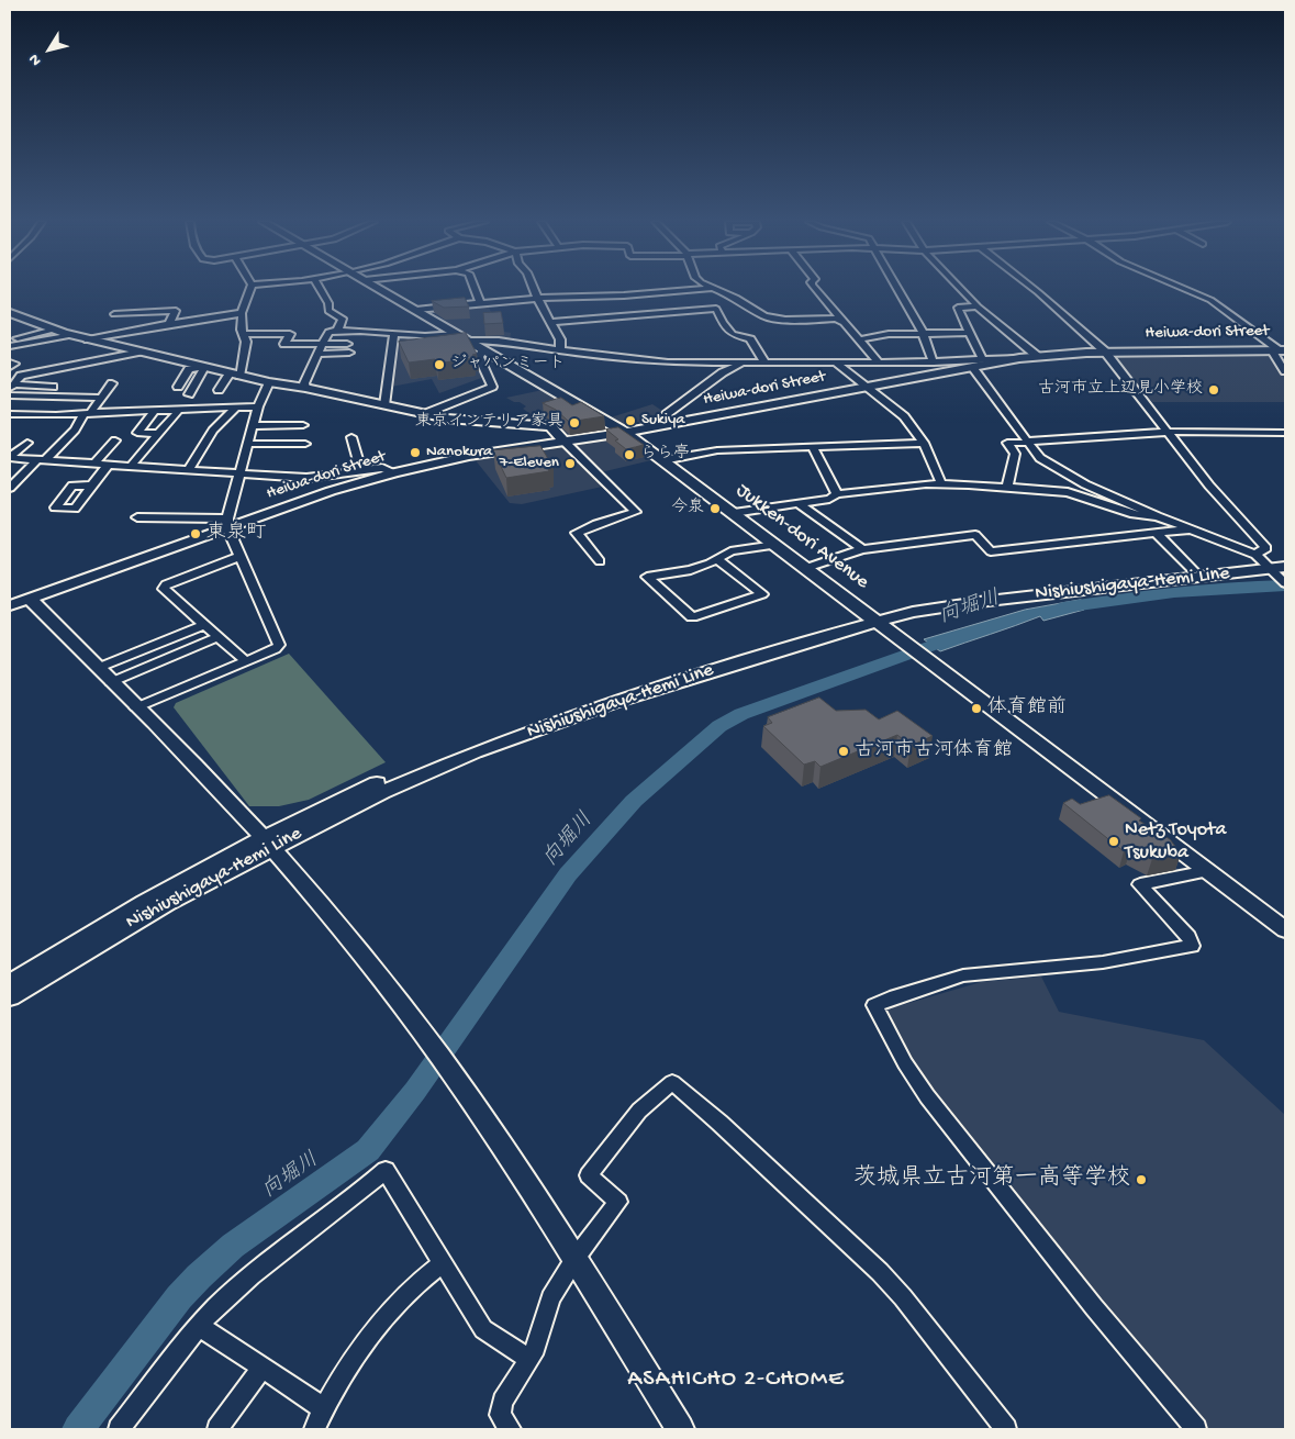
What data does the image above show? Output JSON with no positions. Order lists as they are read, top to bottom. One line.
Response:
{"streets":{"street":["Heiwa-dori Street","Jukken-dori Avenue","Nishiushigaya-Hemi Line"]},"crossings":[["Heiwa-dori Street","Jukken-dori Avenue"],["Jukken-dori Avenue","Nishiushigaya-Hemi Line"]],"districts":["ASAHICHO 2-CHOME"],"water":["向堀川"],"places":["ジャパンミート","古河市立上辺見小学校","Sukiya","東京インテリア家具","Nanokura","らら亭","7-Eleven","今泉","東泉町","体育館前","古河市古河体育館","Netz Toyota Tsukuba","茨城県立古河第一高等学校"],"north":"bottom left"}
